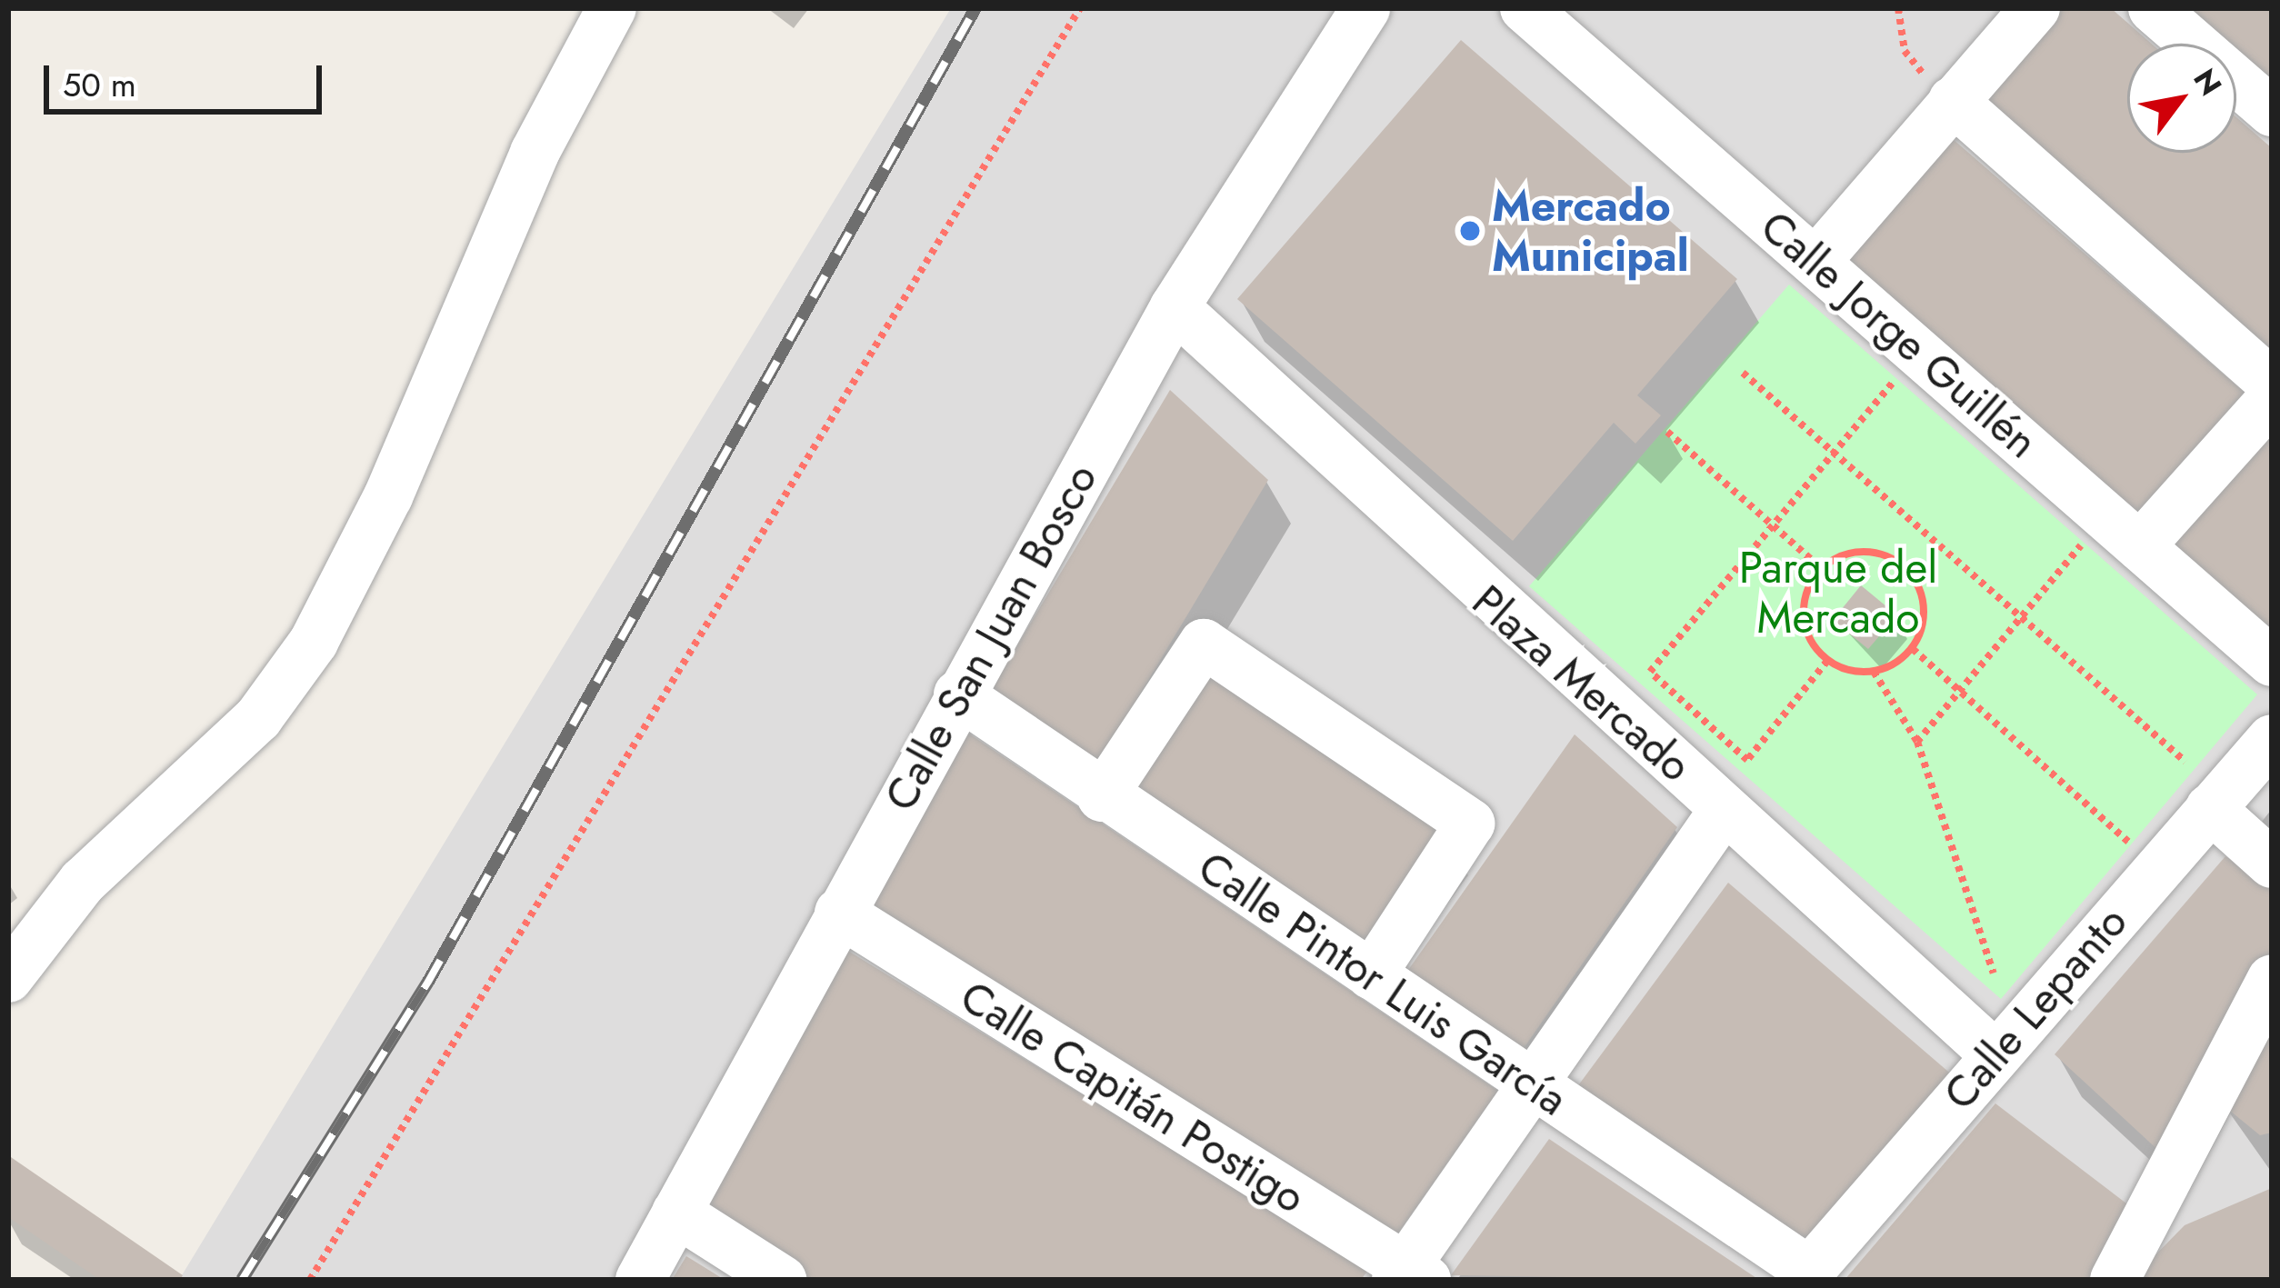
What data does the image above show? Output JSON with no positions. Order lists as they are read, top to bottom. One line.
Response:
{"streets":{"street":["Calle Jorge Guillén","Calle San Juan Bosco","Plaza Mercado","Calle Pintor Luis García","Calle Lepanto","Calle Capitán Postigo"]},"crossings":[["Calle San Juan Bosco","Plaza Mercado"],["Calle San Juan Bosco","Calle Pintor Luis García"],["Calle San Juan Bosco","Calle Capitán Postigo"],["Plaza Mercado","Calle Lepanto"],["Calle Pintor Luis García","Calle Lepanto"]],"parks":["Parque del Mercado"],"places":["Mercado Municipal"],"scale_bar":"50 m","north":"top right"}
